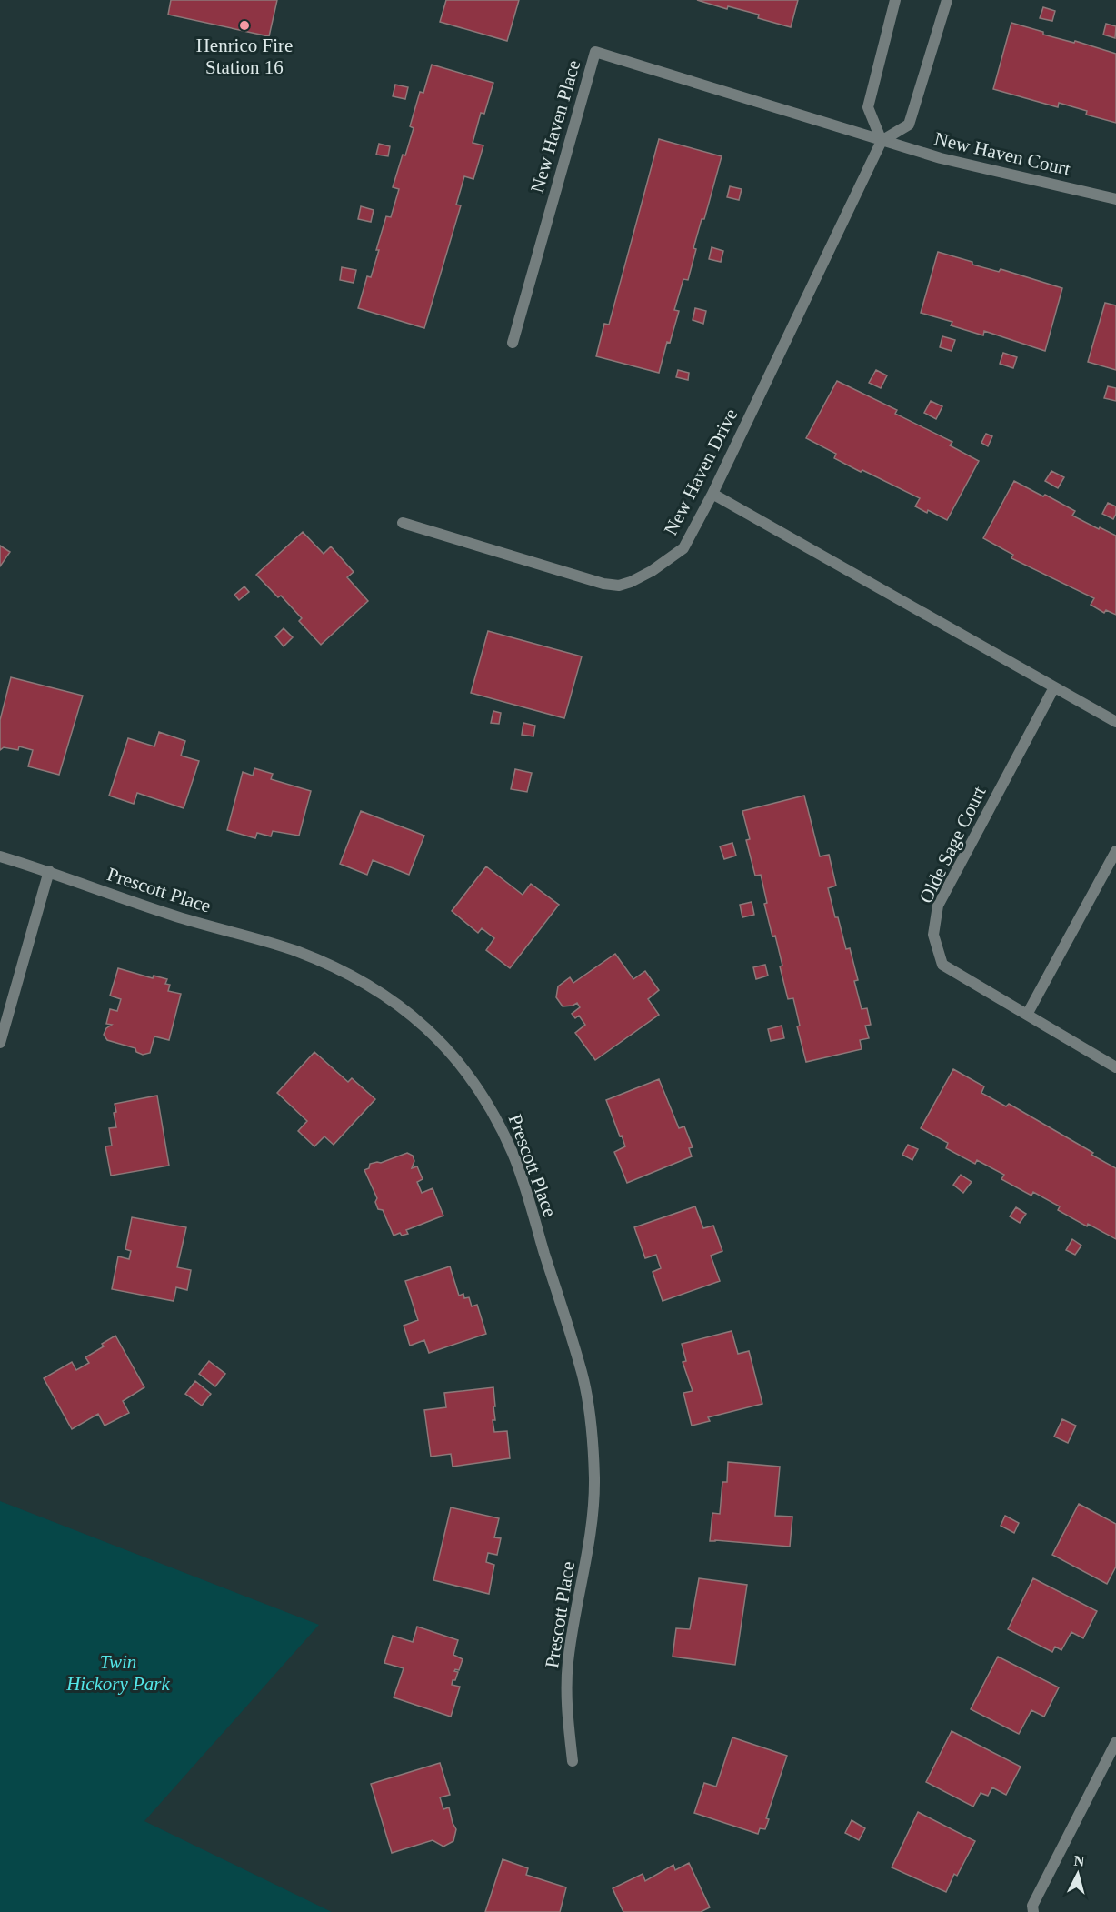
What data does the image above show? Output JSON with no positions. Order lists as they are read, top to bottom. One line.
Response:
{"streets":{"street":["New Haven Place","New Haven Court","New Haven Drive","Olde Sage Court","Prescott Place"]},"crossings":[["New Haven Place","New Haven Court"],["New Haven Place","New Haven Drive"],["New Haven Court","New Haven Drive"]],"parks":["Twin Hickory Park"],"places":["Henrico Fire Station 16"],"north":"top"}
